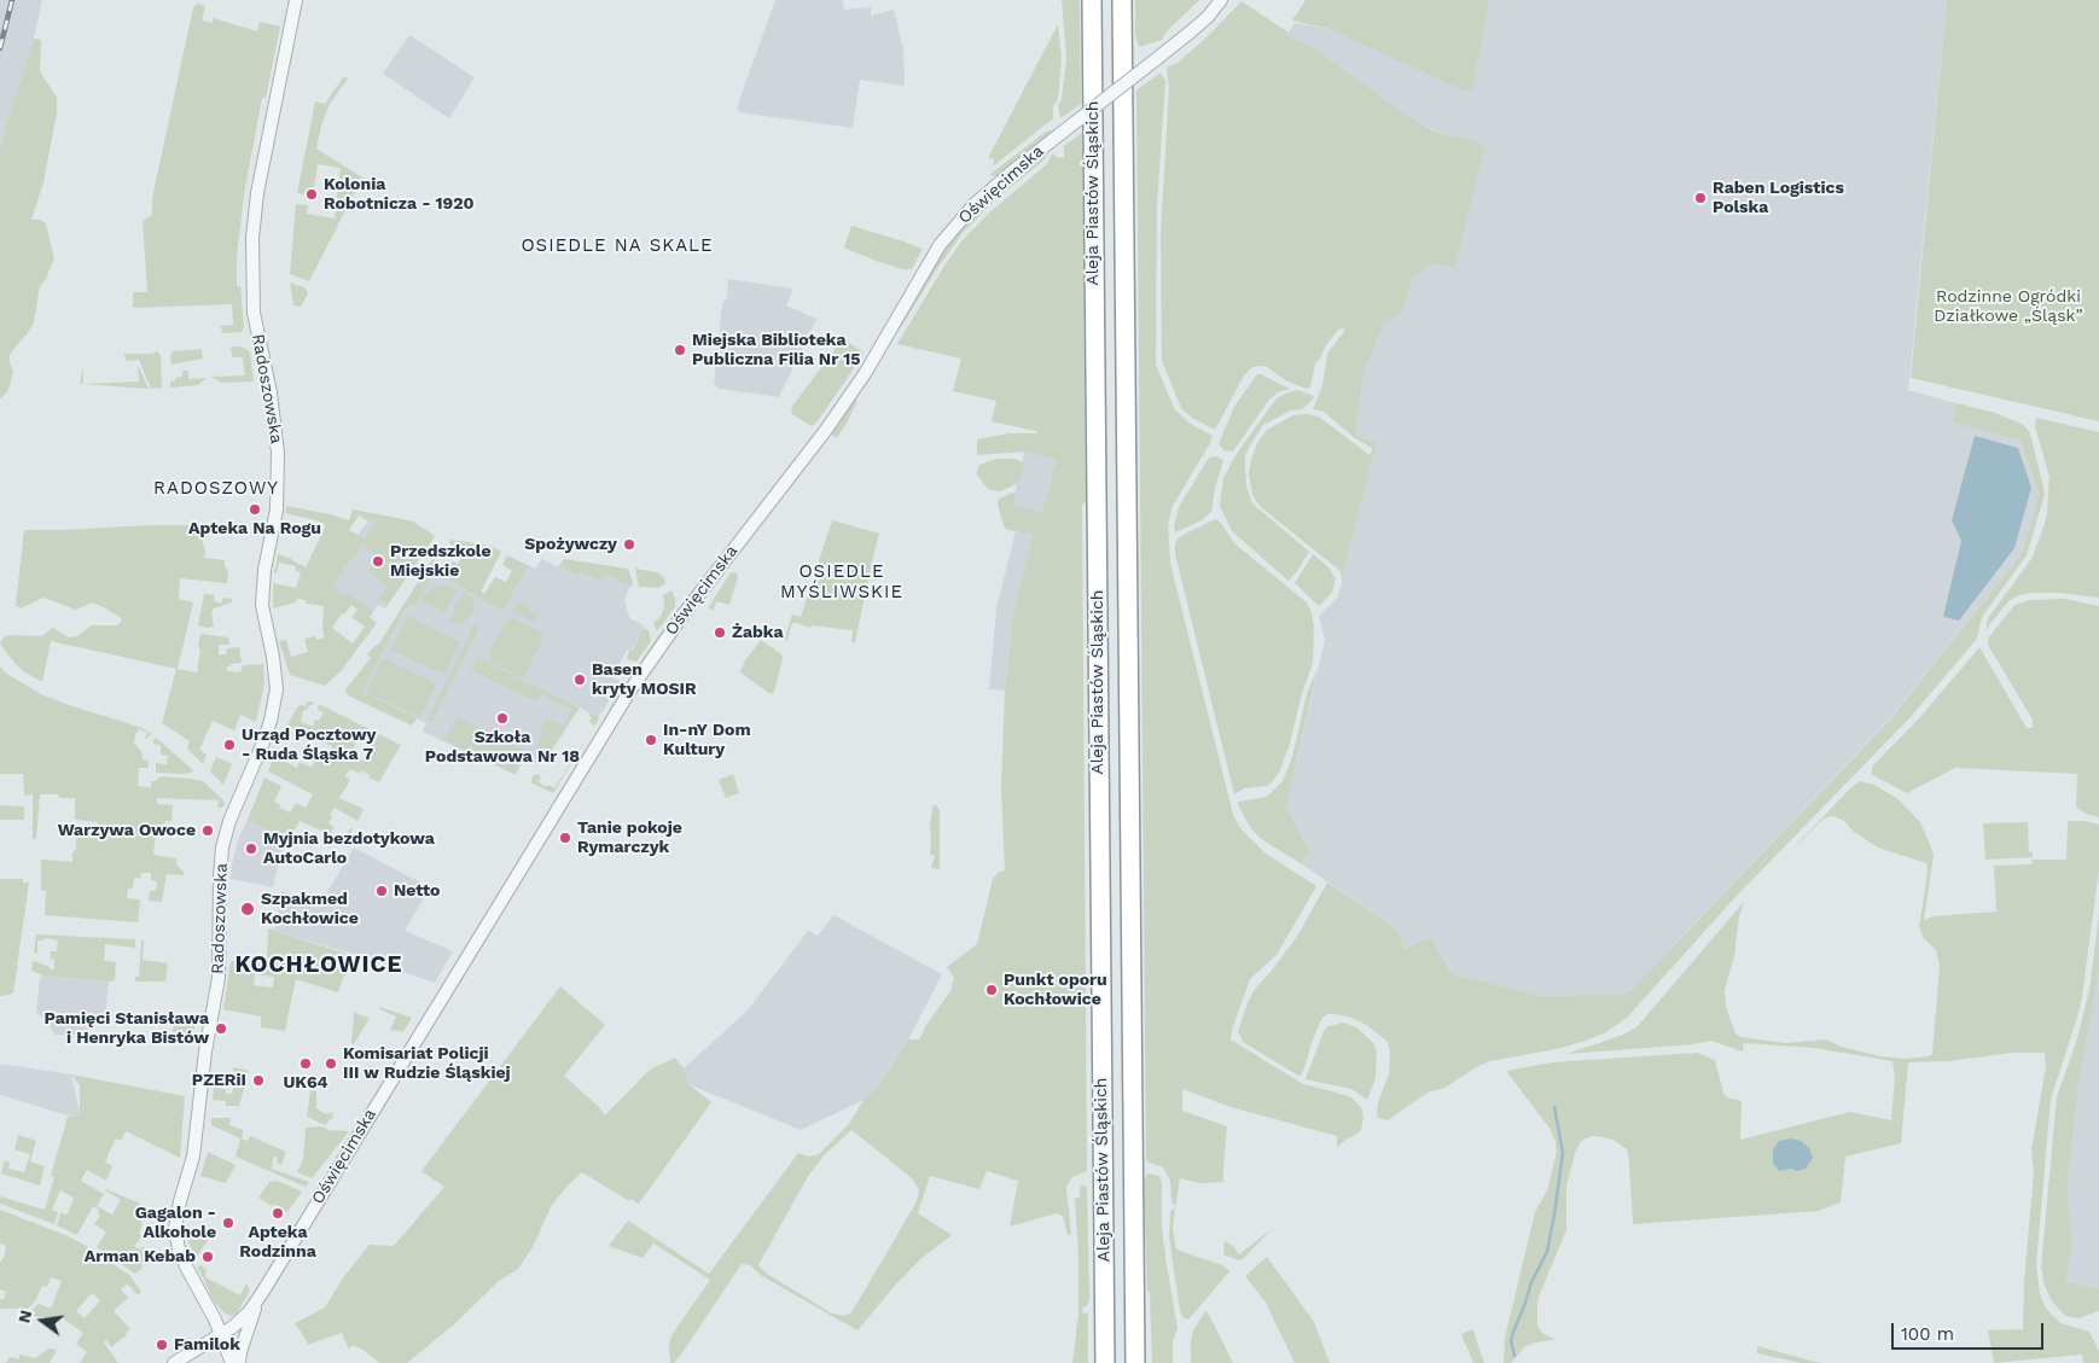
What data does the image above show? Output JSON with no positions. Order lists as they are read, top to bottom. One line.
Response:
{"streets":{"highway":["Aleja Piastów Śląskich"],"street":["Oświęcimska","Radoszowska"]},"crossings":[["Oświęcimska","Radoszowska"]],"districts":["OSIEDLE NA SKALE","RADOSZOWY","OSIEDLE MYŚLIWSKIE","KOCHŁOWICE"],"parks":["Rodzinne Ogródki Działkowe „Śląsk”"],"places":["Kolonia Robotnicza - 1920","Raben Logistics Polska","Miejska Biblioteka Publiczna Filia Nr 15","Apteka Na Rogu","Spożywczy","Przedszkole Miejskie","Żabka","Basen kryty MOSIR","Szkoła Podstawowa Nr 18","In-nY Dom Kultury","Urząd Pocztowy - Ruda Śląska 7","Warzywa Owoce","Tanie pokoje Rymarczyk","Myjnia bezdotykowa AutoCarlo","Netto","Szpakmed Kochłowice","Punkt oporu Kochłowice","Pamięci Stanisława i Henryka Bistów","UK64","Komisariat Policji III w Rudzie Śląskiej","PZERiI","Apteka Rodzinna","Gagalon - Alkohole","Arman Kebab","Familok"],"scale_bar":"100 m","north":"left"}
